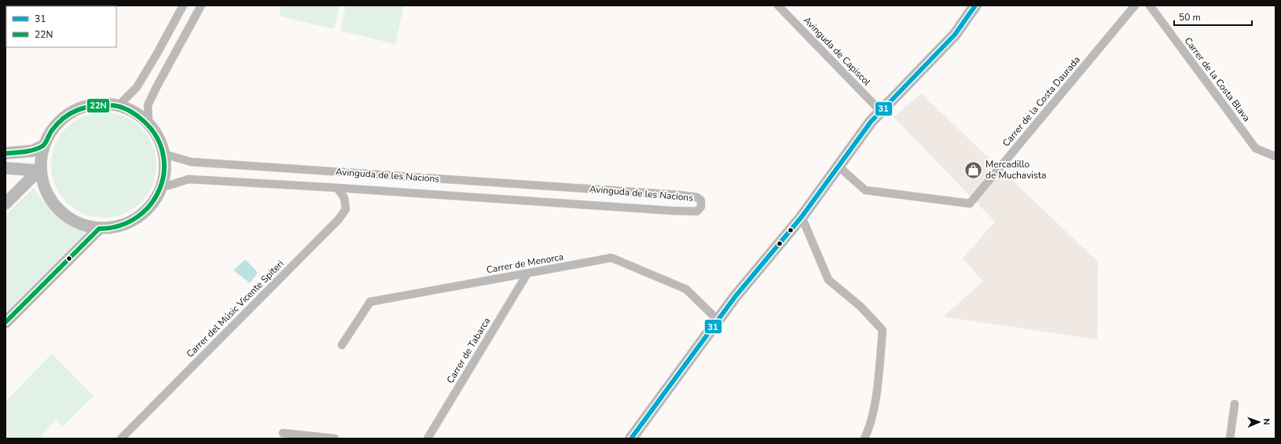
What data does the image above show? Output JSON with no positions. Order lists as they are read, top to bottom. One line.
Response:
{"streets":{"street":["Avinguda de Capiscol","Carrer de la Costa Blava","Carrer de la Costa Daurada","Avinguda de les Nacions","Carrer de Menorca","Carrer del Músic Vicente Spiteri","Carrer de Tabarca"]},"crossings":[["Avinguda de les Nacions","Carrer del Músic Vicente Spiteri"],["Carrer de Menorca","Carrer de Tabarca"]],"places":{"shop":["Mercadillo de Muchavista"]},"lines":["transit line 31","transit line 22N"],"legend":["31","22N"],"scale_bar":"50 m","north":"right"}
